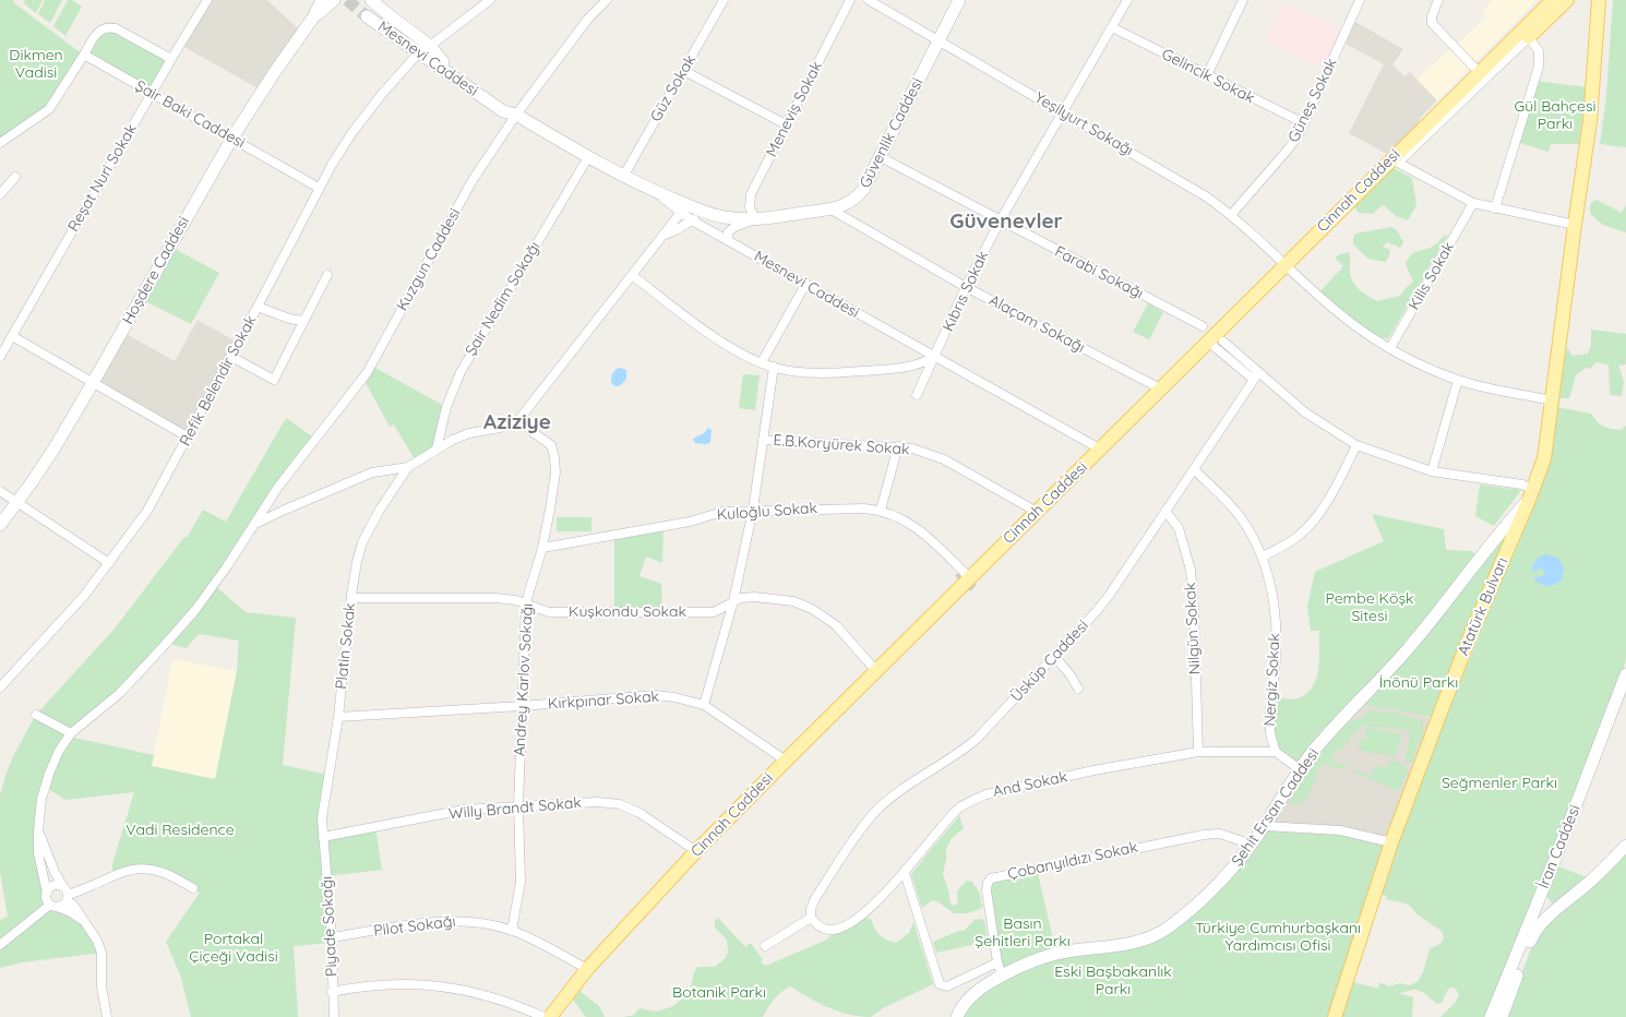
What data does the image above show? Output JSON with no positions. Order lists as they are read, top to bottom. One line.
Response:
{"streets":{"main road":["Mesnevi Caddesi","Güvenlik Caddesi","Cinnah Caddesi","Hoşdere Caddesi","Atatürk Bulvarı","Şehit Ersan Caddesi","İran Caddesi"],"street":["Gelincik Sokak","Güz Sokak","Güneş Sokak","Meneviş Sokak","Şair Baki Caddesi","Yeşilyurt Sokağı","Reşat Nuri Sokak","Kuzgun Caddesi","Farabi Sokağı","Kilis Sokak","Kıbrıs Sokak","Şair Nedim Sokağı","Alaçam Sokağı","Refik Belendir Sokak","E.B.Koryürek Sokak","Kuloğlu Sokak","Kuşkondu Sokak","Nilgün Sokak","Platin Sokak","Üsküp Caddesi","Andrey Karlov Sokağı","Nergiz Sokak","Kırkpınar Sokak","And Sokak","Willy Brandt Sokak","Çobanyıldızı Sokak","Piyade Sokağı","Pilot Sokağı"]},"crossings":[["Mesnevi Caddesi","Güz Sokak"],["Mesnevi Caddesi","Güvenlik Caddesi"],["Mesnevi Caddesi","Cinnah Caddesi"],["Mesnevi Caddesi","Kuzgun Caddesi"],["Mesnevi Caddesi","Kıbrıs Sokak"],["Mesnevi Caddesi","Şair Nedim Sokağı"],["Mesnevi Caddesi","Refik Belendir Sokak"],["Gelincik Sokak","Güneş Sokak"],["Gelincik Sokak","Kıbrıs Sokak"],["Güneş Sokak","Yeşilyurt Sokağı"],["Meneviş Sokak","Güvenlik Caddesi"],["Şair Baki Caddesi","Reşat Nuri Sokak"],["Şair Baki Caddesi","Hoşdere Caddesi"],["Şair Baki Caddesi","Refik Belendir Sokak"],["Yeşilyurt Sokağı","Güvenlik Caddesi"],["Yeşilyurt Sokağı","Cinnah Caddesi"],["Yeşilyurt Sokağı","Kilis Sokak"],["Yeşilyurt Sokağı","Kıbrıs Sokak"],["Yeşilyurt Sokağı","Atatürk Bulvarı"],["Güvenlik Caddesi","Farabi Sokağı"],["Güvenlik Caddesi","Alaçam Sokağı"],["Cinnah Caddesi","Alaçam Sokağı"],["Cinnah Caddesi","E.B.Koryürek Sokak"],["Cinnah Caddesi","Kuloğlu Sokak"],["Cinnah Caddesi","Kuşkondu Sokak"],["Cinnah Caddesi","Kırkpınar Sokak"],["Cinnah Caddesi","Willy Brandt Sokak"],["Cinnah Caddesi","Pilot Sokağı"],["Farabi Sokağı","Kıbrıs Sokak"],["Kıbrıs Sokak","Alaçam Sokağı"],["Kuloğlu Sokak","Andrey Karlov Sokağı"],["Atatürk Bulvarı","Şehit Ersan Caddesi"],["Kuşkondu Sokak","Platin Sokak"],["Kuşkondu Sokak","Andrey Karlov Sokağı"],["Nilgün Sokak","Üsküp Caddesi"],["Nilgün Sokak","And Sokak"],["Platin Sokak","Kırkpınar Sokak"],["Platin Sokak","Willy Brandt Sokak"],["Platin Sokak","Piyade Sokağı"],["Üsküp Caddesi","Nergiz Sokak"],["Üsküp Caddesi","And Sokak"],["Andrey Karlov Sokağı","Kırkpınar Sokak"],["Andrey Karlov Sokağı","Willy Brandt Sokak"],["Andrey Karlov Sokağı","Pilot Sokağı"],["Nergiz Sokak","And Sokak"],["Şehit Ersan Caddesi","Çobanyıldızı Sokak"],["Willy Brandt Sokak","Piyade Sokağı"],["Piyade Sokağı","Pilot Sokağı"]],"districts":["Güvenevler","Aziziye"],"parks":["Dikmen Vadisi","Gül Bahçesi Parkı","Pembe Köşk Sitesi","İnönü Parkı","Seğmenler Parkı","Vadi Residence","Basın Şehitleri Parkı","Türkiye Cumhurbaşkanı Yardımcısı Ofisi","Portakal Çiçeği Vadisi","Eski Başbakanlık Parkı","Botanik Parkı"]}
